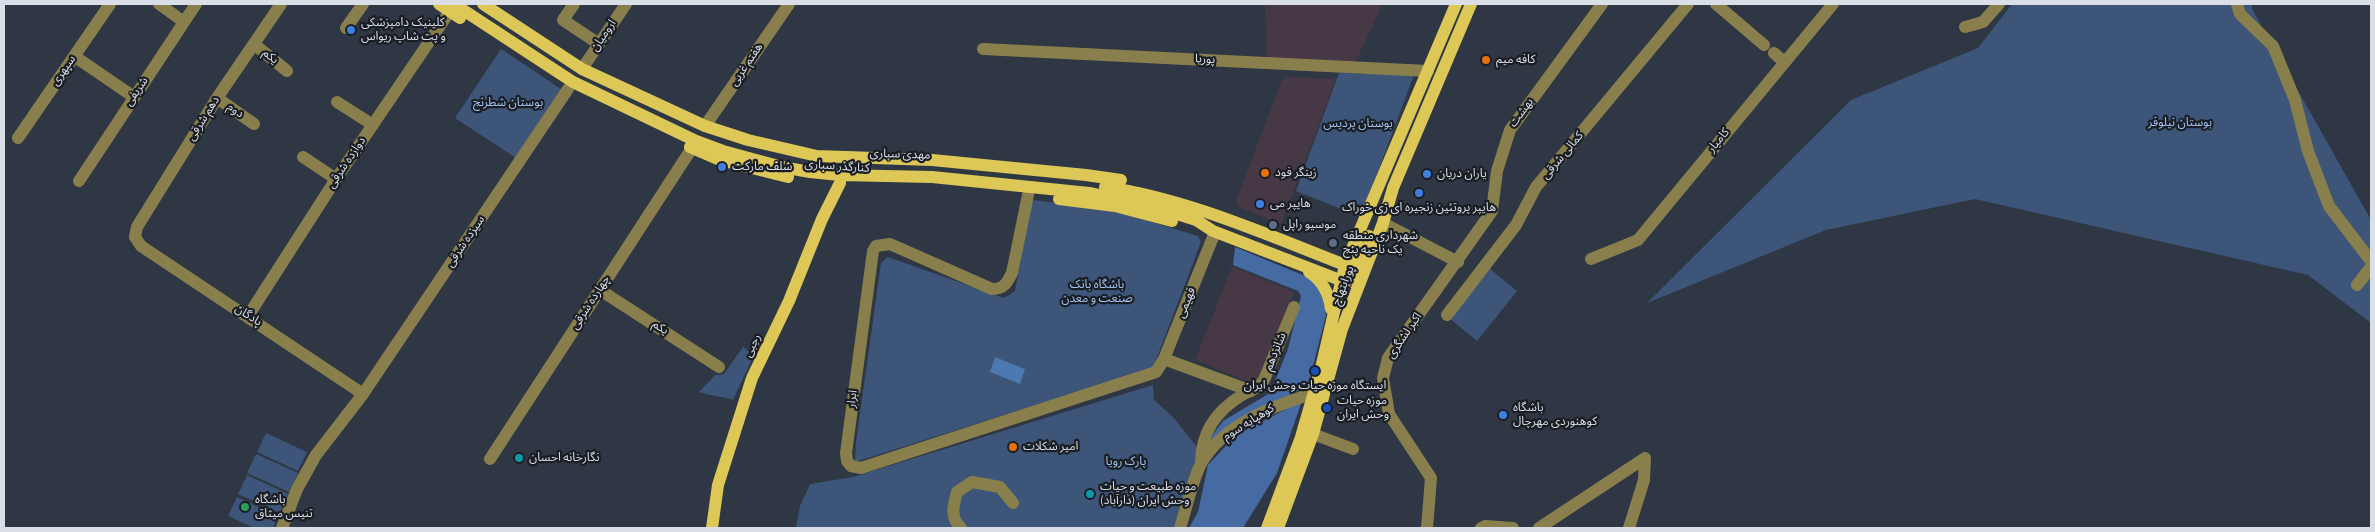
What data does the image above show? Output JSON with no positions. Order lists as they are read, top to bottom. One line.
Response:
{"streets":{"main road":["کنارگذر سباری","پورابتهاج","رجبی"],"street":["ارومیان","یکم","پوریا","هفتم غربی","سپهری","شریفی","دوم","بهشت","دهم شرقی","کامیار","کمالی شرقی","دوازده شرقی","سیزده شرقی","چهارده شرقی","فهیمی","پادگان","اکبر لشگری","شانزدهم","ابرار","کوهپایه سوم"]},"crossings":[["ارومیان","کنارگذر سباری"],["ارومیان","سیزده شرقی"],["یکم","دهم شرقی"],["یکم","چهارده شرقی"],["پوریا","پورابتهاج"],["هفتم غربی","کنارگذر سباری"],["هفتم غربی","چهارده شرقی"],["دوم","دهم شرقی"],["بهشت","اکبر لشگری"],["دهم شرقی","پادگان"],["دوازده شرقی","کنارگذر سباری"],["دوازده شرقی","پادگان"],["کنارگذر سباری","سیزده شرقی"],["کنارگذر سباری","چهارده شرقی"],["کنارگذر سباری","فهیمی"],["کنارگذر سباری","رجبی"],["کنارگذر سباری","ابرار"],["سیزده شرقی","پادگان"],["پورابتهاج","کوهپایه سوم"],["فهیمی","ابرار"],["شانزدهم","کوهپایه سوم"]],"parks":["بوستان شطرنج","بوستان نیلوفر","بوستان پردیس","باشگاه بانک صنعت و معدن","پارک رویا"],"places":["کلینیک دامپزشکی و پت شاپ ریواس","کافه میم","شلف مارکت","زینگر فود","یاران دریان","هایپر پروتئین زنجیره ای زی خوراک","هایپر می","موسیو راپل","شهرداری منطقه یک ناحیه پنج","ایستگاه موزه حیات وحش ایران","موزه حیات وحش ایران","باشگاه کوهنوردی مهرچال","امیر شکلات","نگارخانه احسان","موزه طبیعت و حیات وحش ایران (دارآباد)","باشگاه تنيس ميثاق"]}
